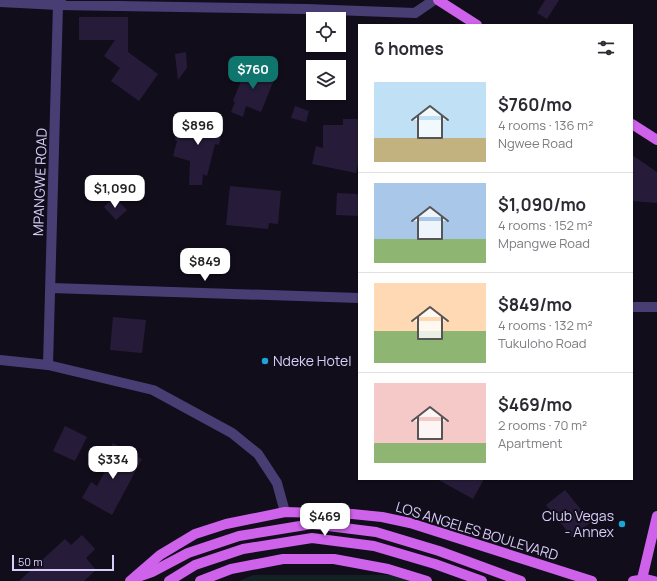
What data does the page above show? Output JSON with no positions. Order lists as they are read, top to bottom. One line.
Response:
{"streets":{"main road":["LOS ANGELES BOULEVARD"],"street":["MPANGWE ROAD"]},"places":["Ndeke Hotel","Club Vegas - Annex"],"scale_bar":"50 m","page":{"heading":"6 homes","price":["$760","$896","$1,090","$849","$334","$469"],"list":[{"name":"$760/mo","note":"4 rooms · 136 m² · Ngwee Road"},{"name":"$1,090/mo","note":"4 rooms · 152 m² · Mpangwe Road"},{"name":"$849/mo","note":"4 rooms · 132 m² · Tukuloho Road"},{"name":"$469/mo","note":"2 rooms · 70 m² · Apartment"}],"scale":"50 m"}}
